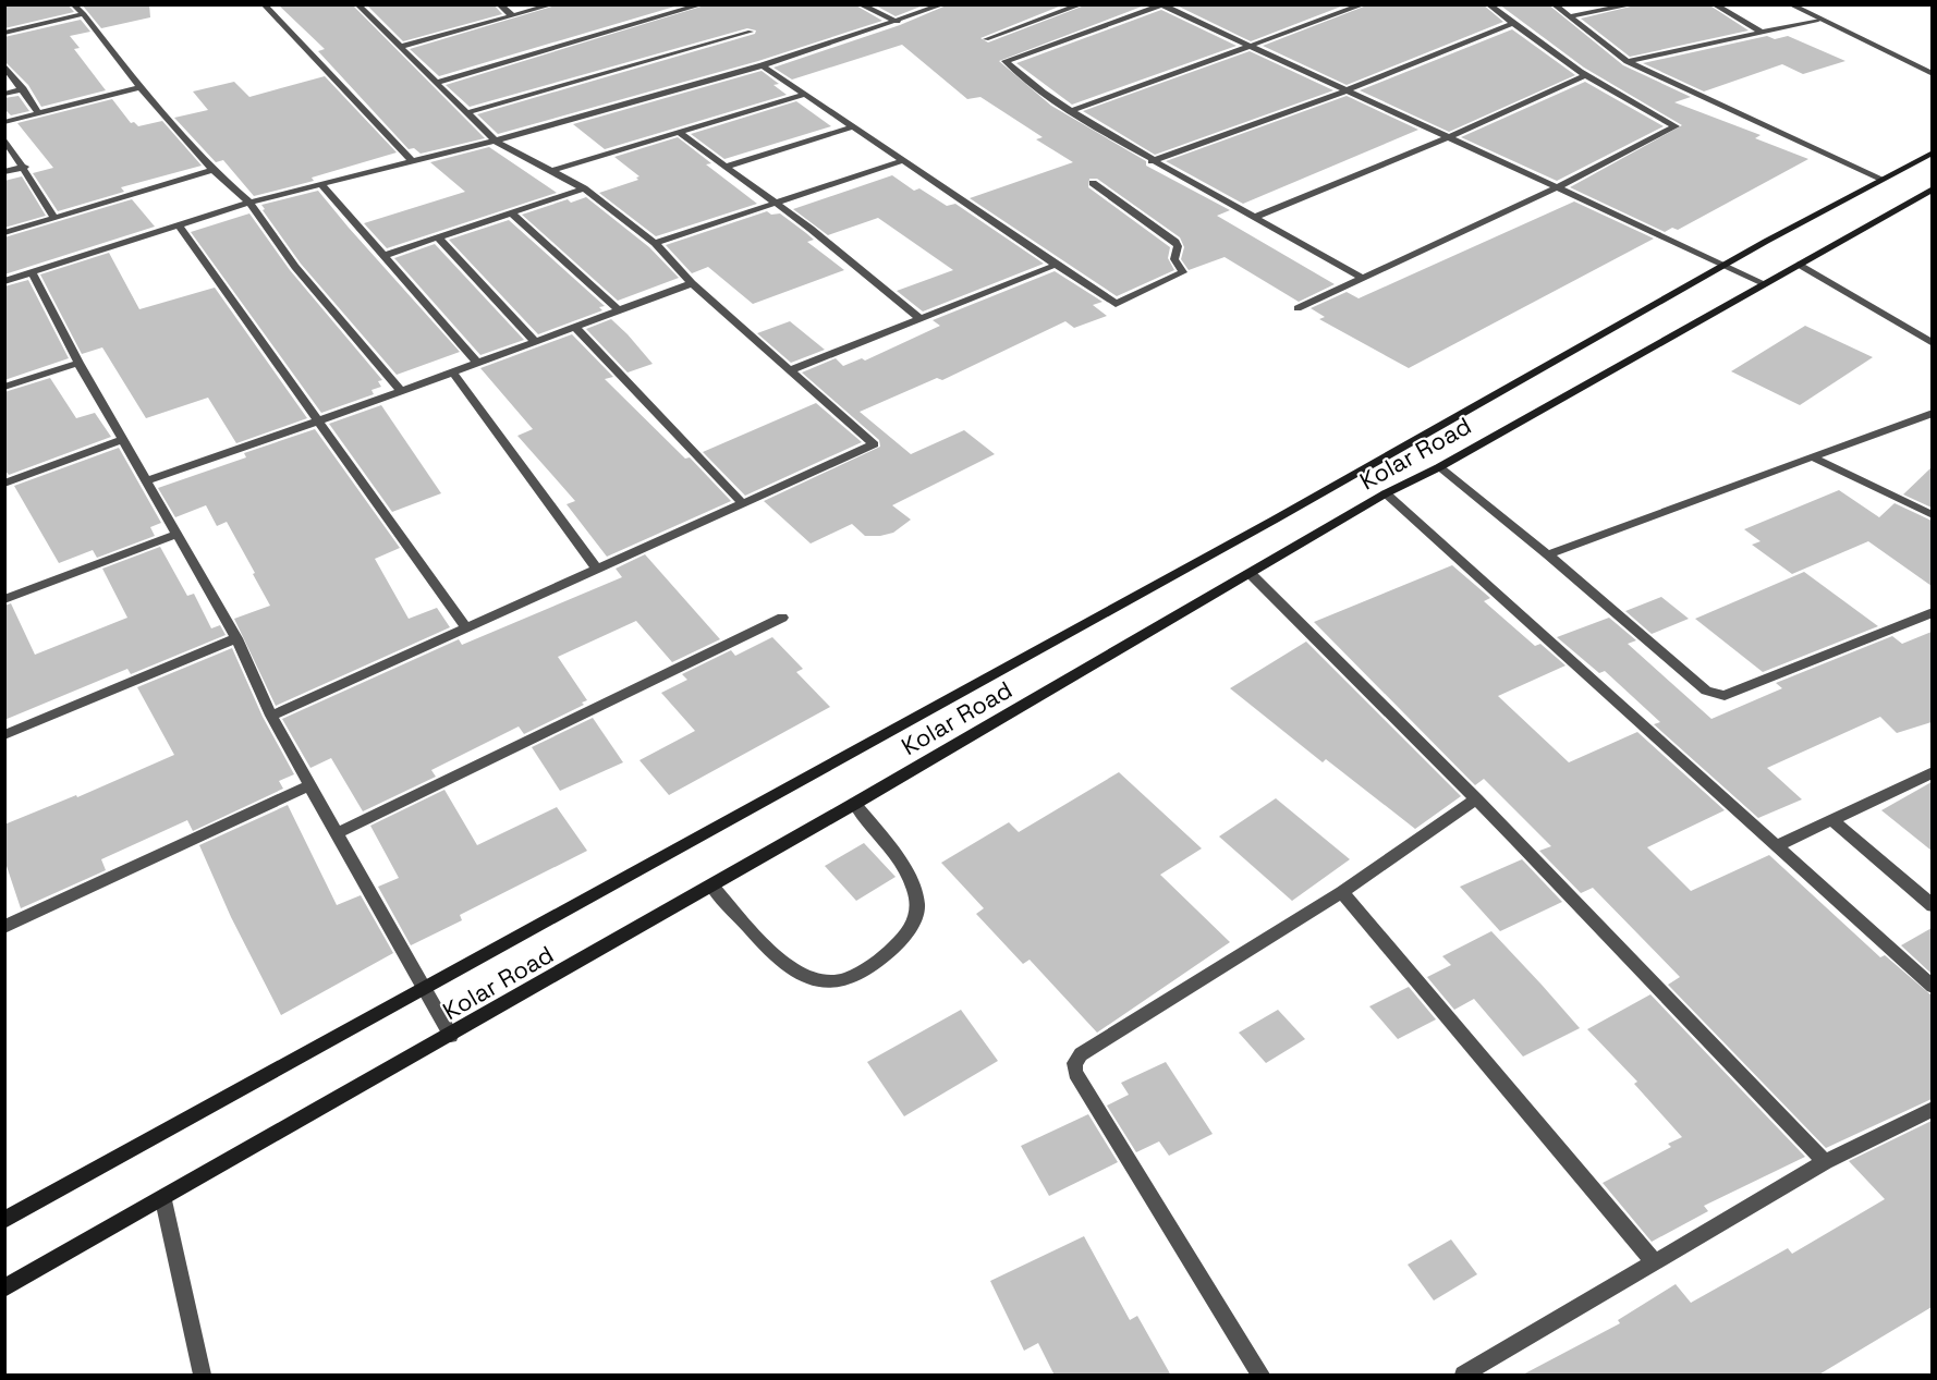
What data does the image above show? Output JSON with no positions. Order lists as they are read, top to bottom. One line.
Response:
{"streets":{"main road":["Kolar Road"]}}
